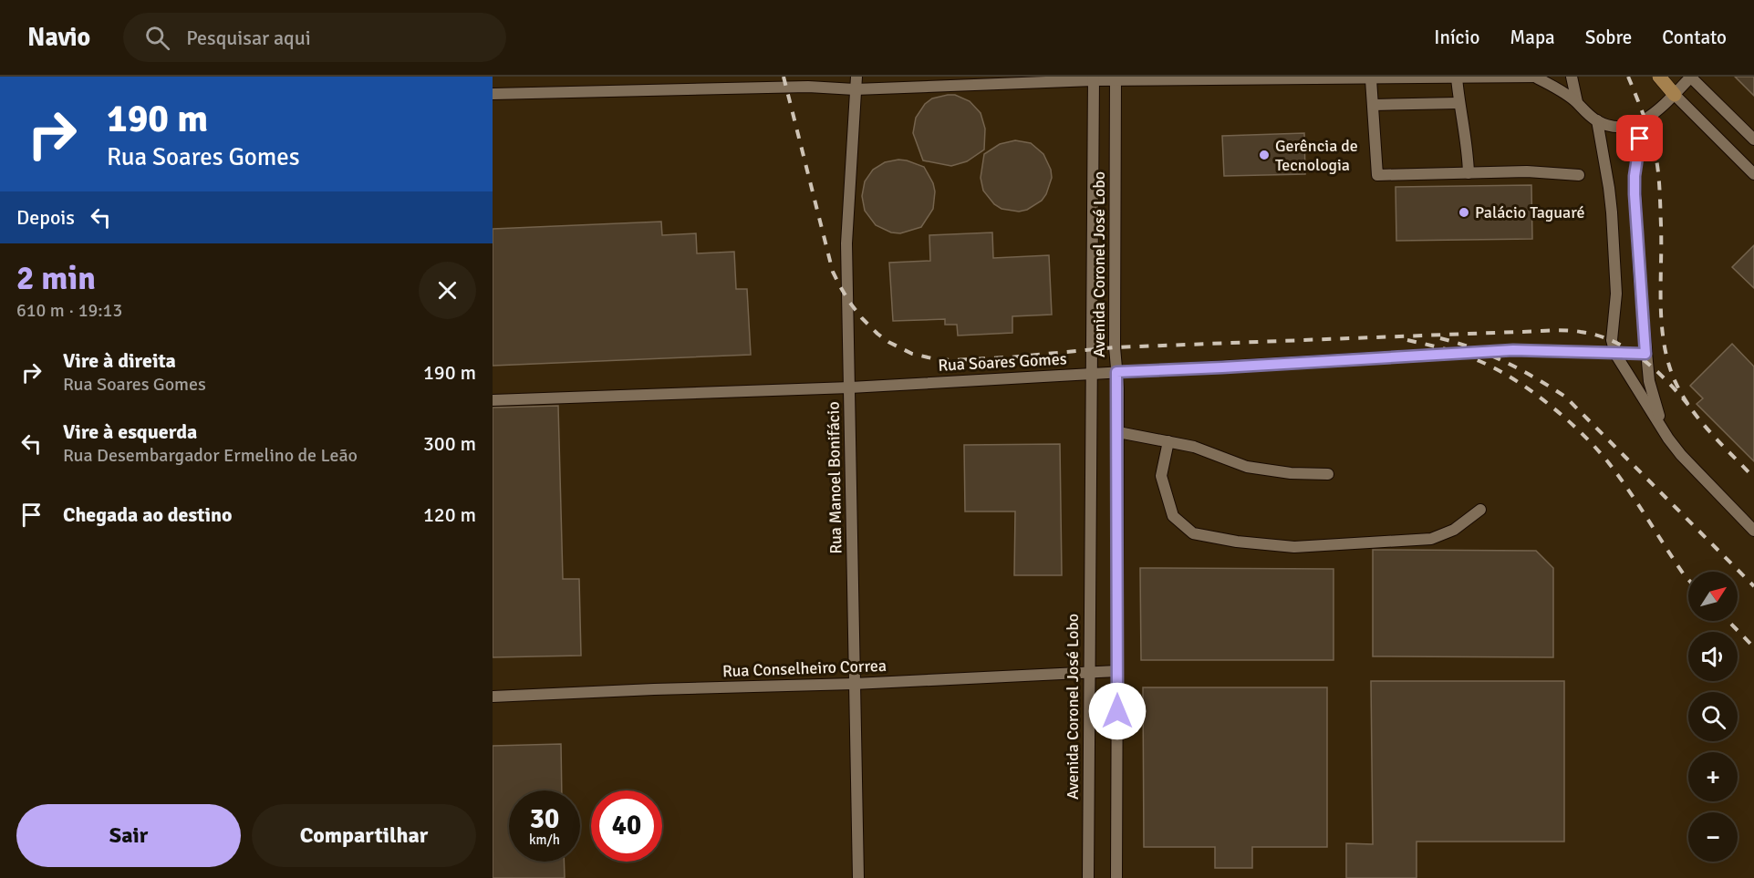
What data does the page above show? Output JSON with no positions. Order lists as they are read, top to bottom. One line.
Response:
{"streets":{"street":["Avenida Coronel José Lobo","Rua Soares Gomes","Rua Manoel Bonifácio","Rua Conselheiro Correa"]},"crossings":[["Avenida Coronel José Lobo","Rua Soares Gomes"],["Avenida Coronel José Lobo","Rua Conselheiro Correa"],["Rua Soares Gomes","Rua Manoel Bonifácio"],["Rua Manoel Bonifácio","Rua Conselheiro Correa"]],"places":["Gerência de Tecnologia","Palácio Taguaré"],"north":"top right","page":{"header":"Navio","search":"Pesquisar aqui","nav":["Início","Mapa","Sobre","Contato"],"turn":["190 m","Rua Soares Gomes"],"then":"Depois","heading":["2 min","610 m · 19:13"],"list":[{"name":"Vire à direita","note":"Rua Soares Gomes","value":"190 m"},{"name":"Vire à esquerda","note":"Rua Desembargador Ermelino de Leão","value":"300 m"},{"name":"Chegada ao destino","value":"120 m"}],"map_buttons":["+","−"],"speed":"30 km/h","limit":"40","buttons":["Sair","Compartilhar"]}}
